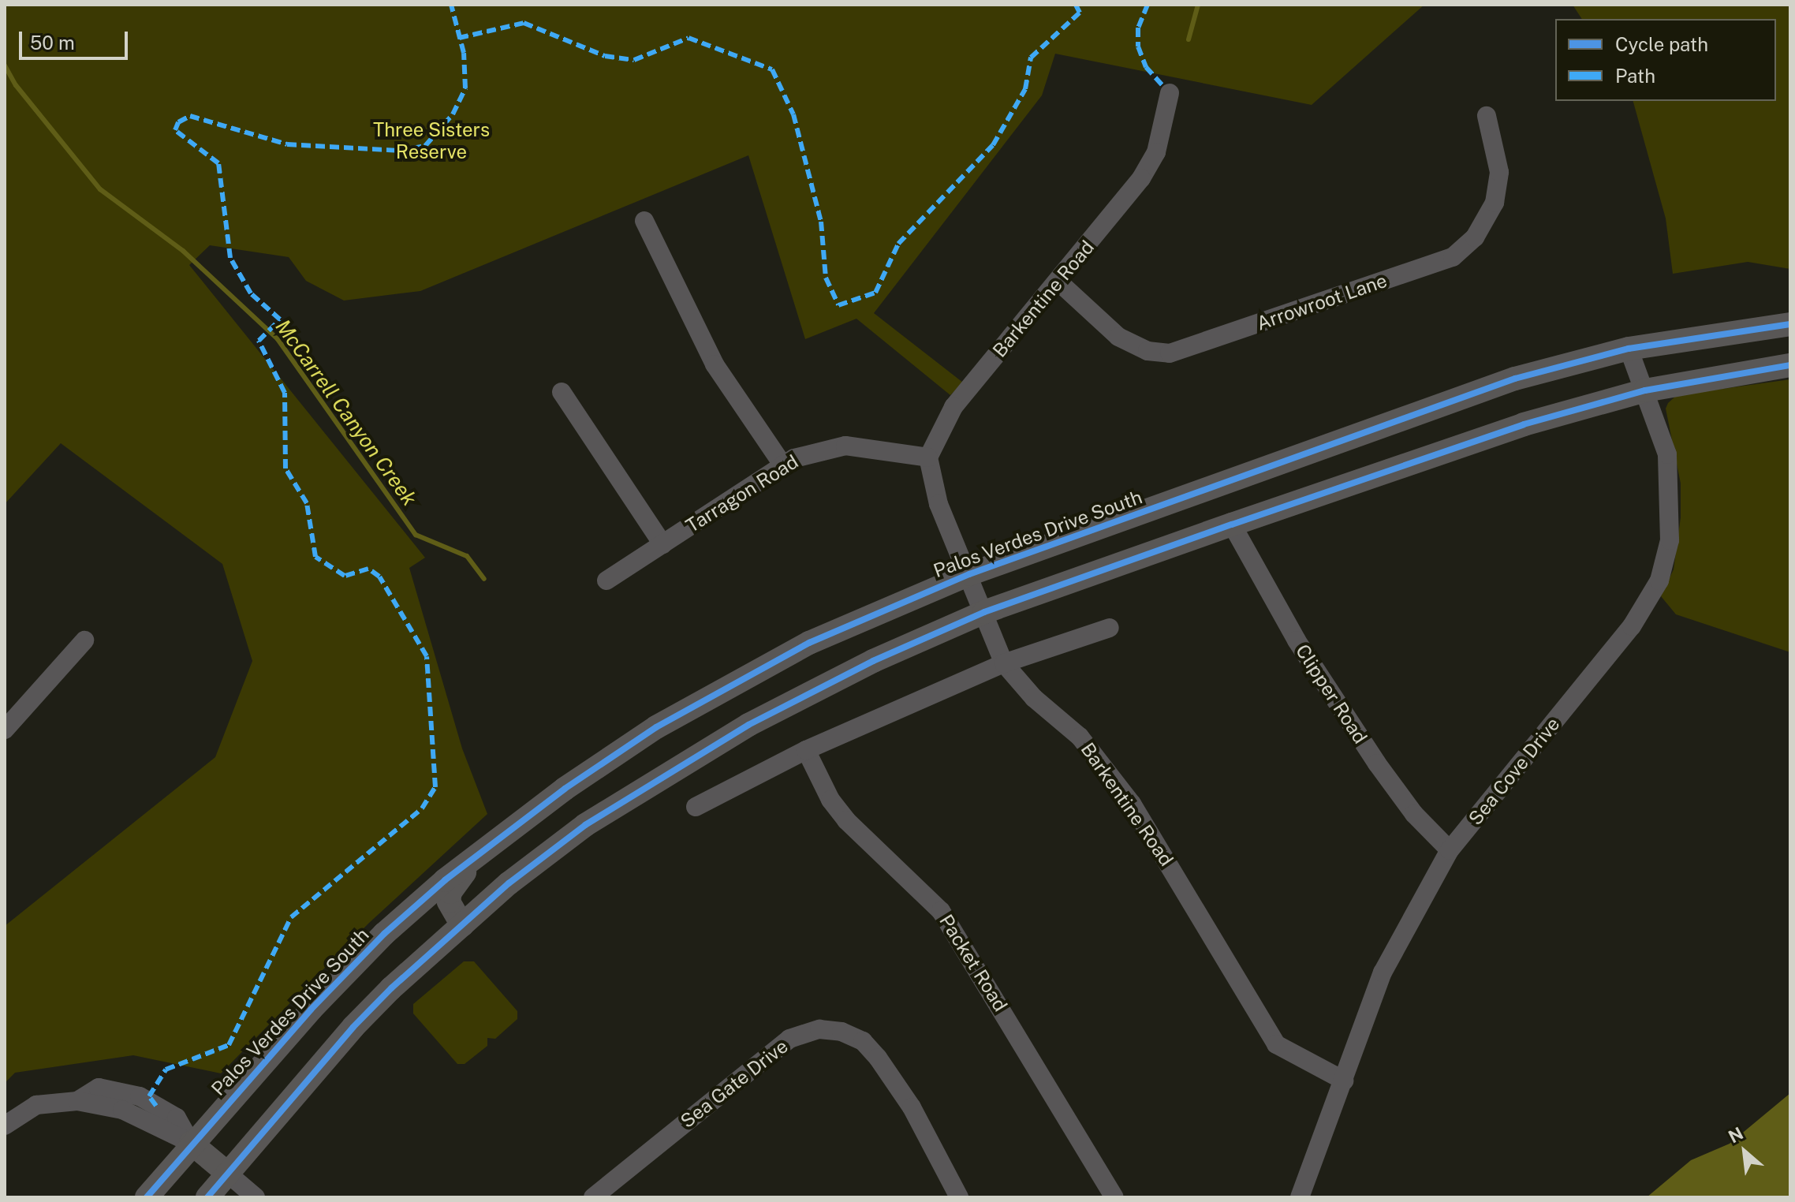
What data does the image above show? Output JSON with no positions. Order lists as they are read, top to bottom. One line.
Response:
{"streets":{"main road":["Palos Verdes Drive South"],"street":["Barkentine Road","Arrowroot Lane","Tarragon Road","Clipper Road","Sea Cove Drive","Packet Road","Sea Gate Drive"]},"crossings":[["Barkentine Road","Arrowroot Lane"],["Barkentine Road","Tarragon Road"],["Barkentine Road","Palos Verdes Drive South"],["Barkentine Road","Sea Cove Drive"],["Palos Verdes Drive South","Sea Cove Drive"],["Clipper Road","Sea Cove Drive"]],"water":["McCarrell Canyon Creek"],"parks":["Three Sisters Reserve"],"legend":["Cycle path","Path"],"scale_bar":"50 m","north":"top left"}
